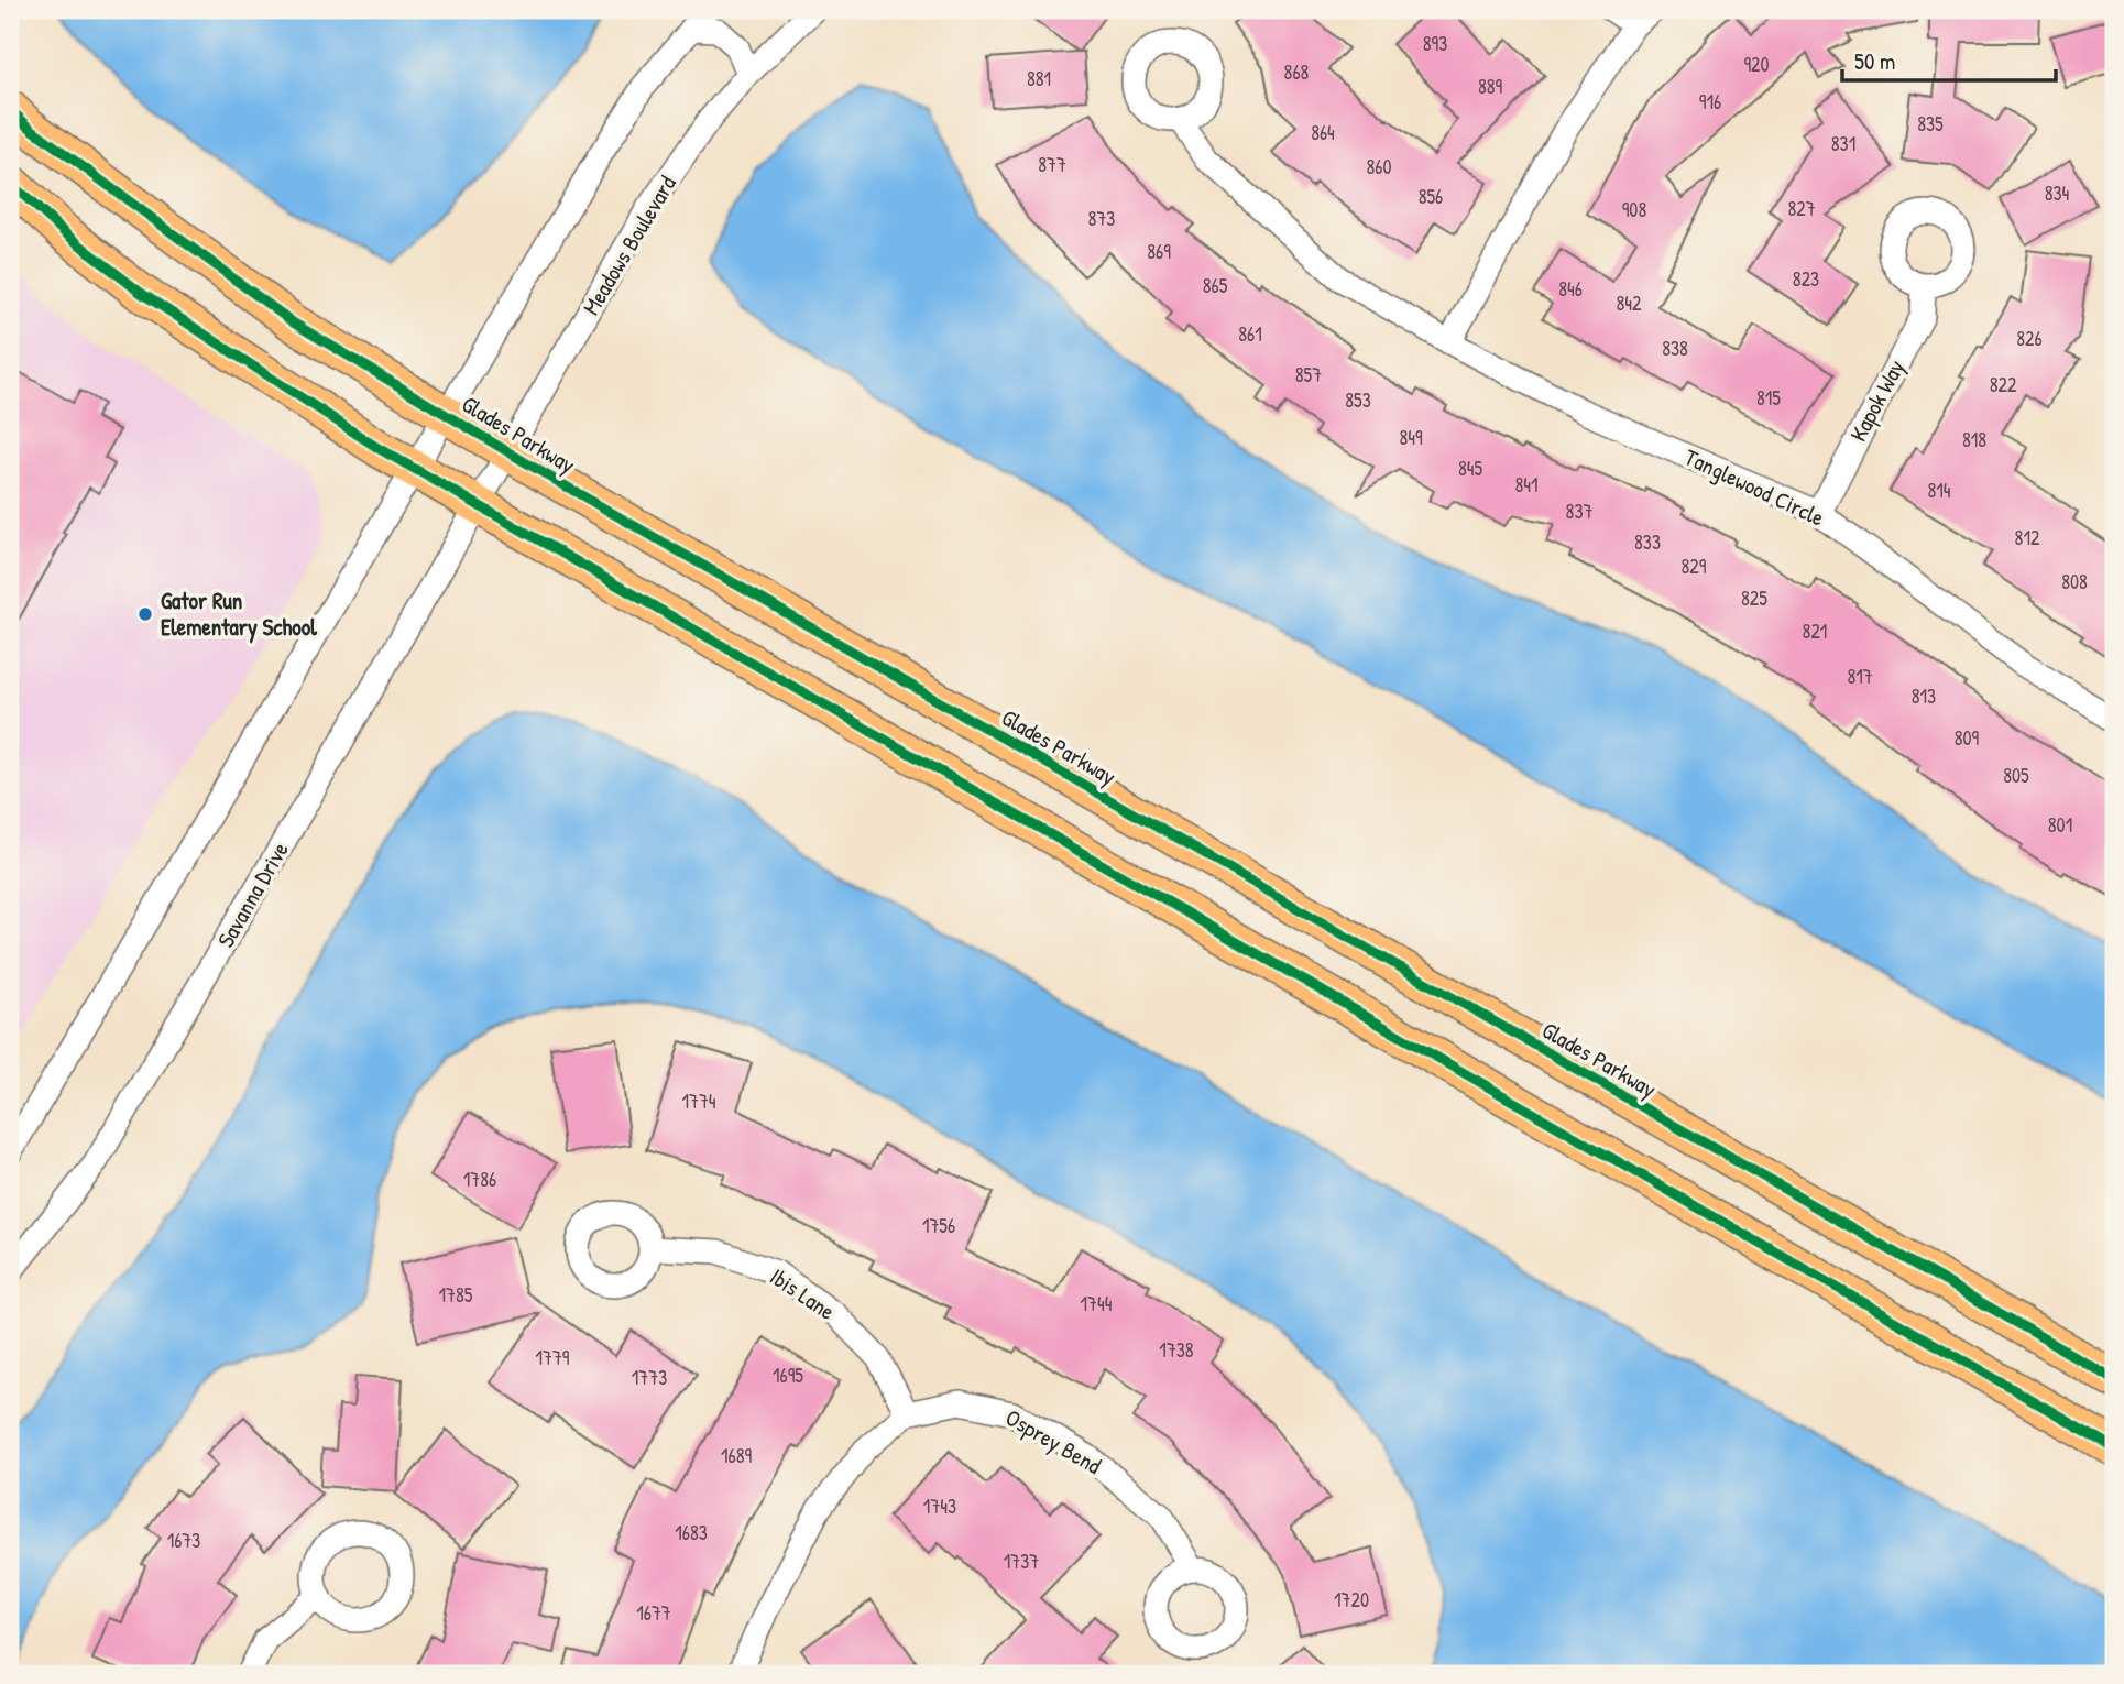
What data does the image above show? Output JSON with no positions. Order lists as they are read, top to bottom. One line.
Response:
{"streets":{"main road":["Glades Parkway"],"street":["Meadows Boulevard","Kapok Way","Tanglewood Circle","Savanna Drive","Ibis Lane","Osprey Bend"]},"crossings":[["Meadows Boulevard","Glades Parkway"],["Meadows Boulevard","Savanna Drive"],["Kapok Way","Tanglewood Circle"],["Ibis Lane","Osprey Bend"]],"places":["Gator Run Elementary School"],"house_numbers":["893","920","868","881","889","916","835","864","831","877","860","834","856","827","908","873","869","823","865","846","842","861","826","838","857","822","815","853","849","818","845","841","814","837","812","833","829","808","825","821","817","813","809","805","801","1774","1786","1756","1785","1744","1738","1779","1695","1773","1689","1743","1683","1673","1737","1720","1677"],"scale_bar":"50 m"}
